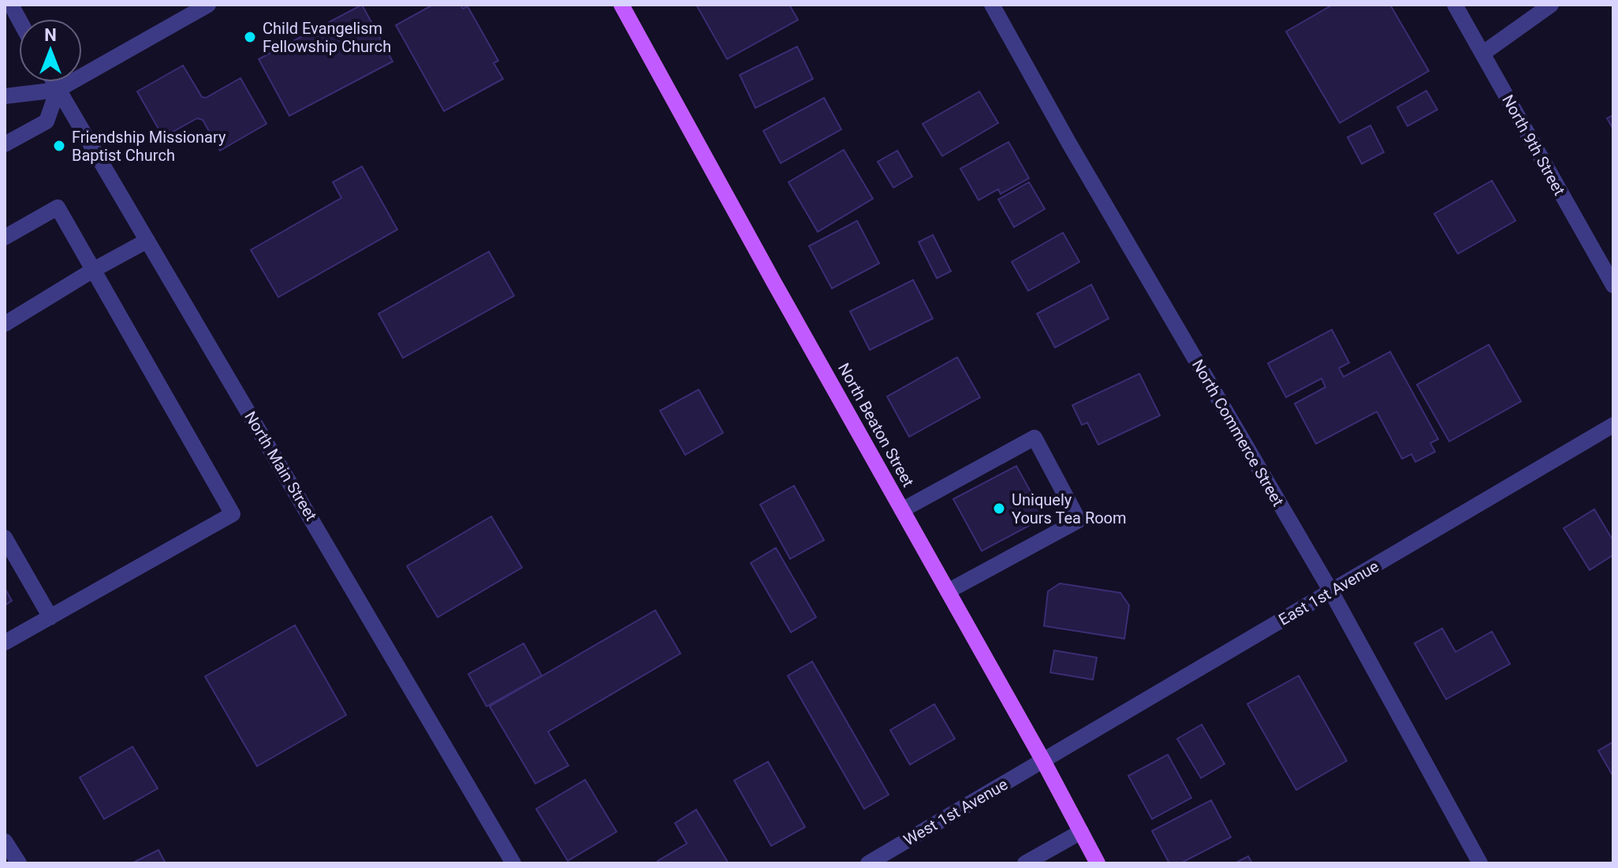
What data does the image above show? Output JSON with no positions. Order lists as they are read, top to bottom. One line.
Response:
{"streets":{"main road":["North Beaton Street"],"street":["North 9th Street","North Commerce Street","North Main Street","East 1st Avenue","West 1st Avenue"]},"crossings":[["North Beaton Street","East 1st Avenue"],["North Beaton Street","West 1st Avenue"],["North Commerce Street","East 1st Avenue"],["East 1st Avenue","West 1st Avenue"]],"places":["Child Evangelism Fellowship Church","Friendship Missionary Baptist Church","Uniquely Yours Tea Room"],"north":"top"}
